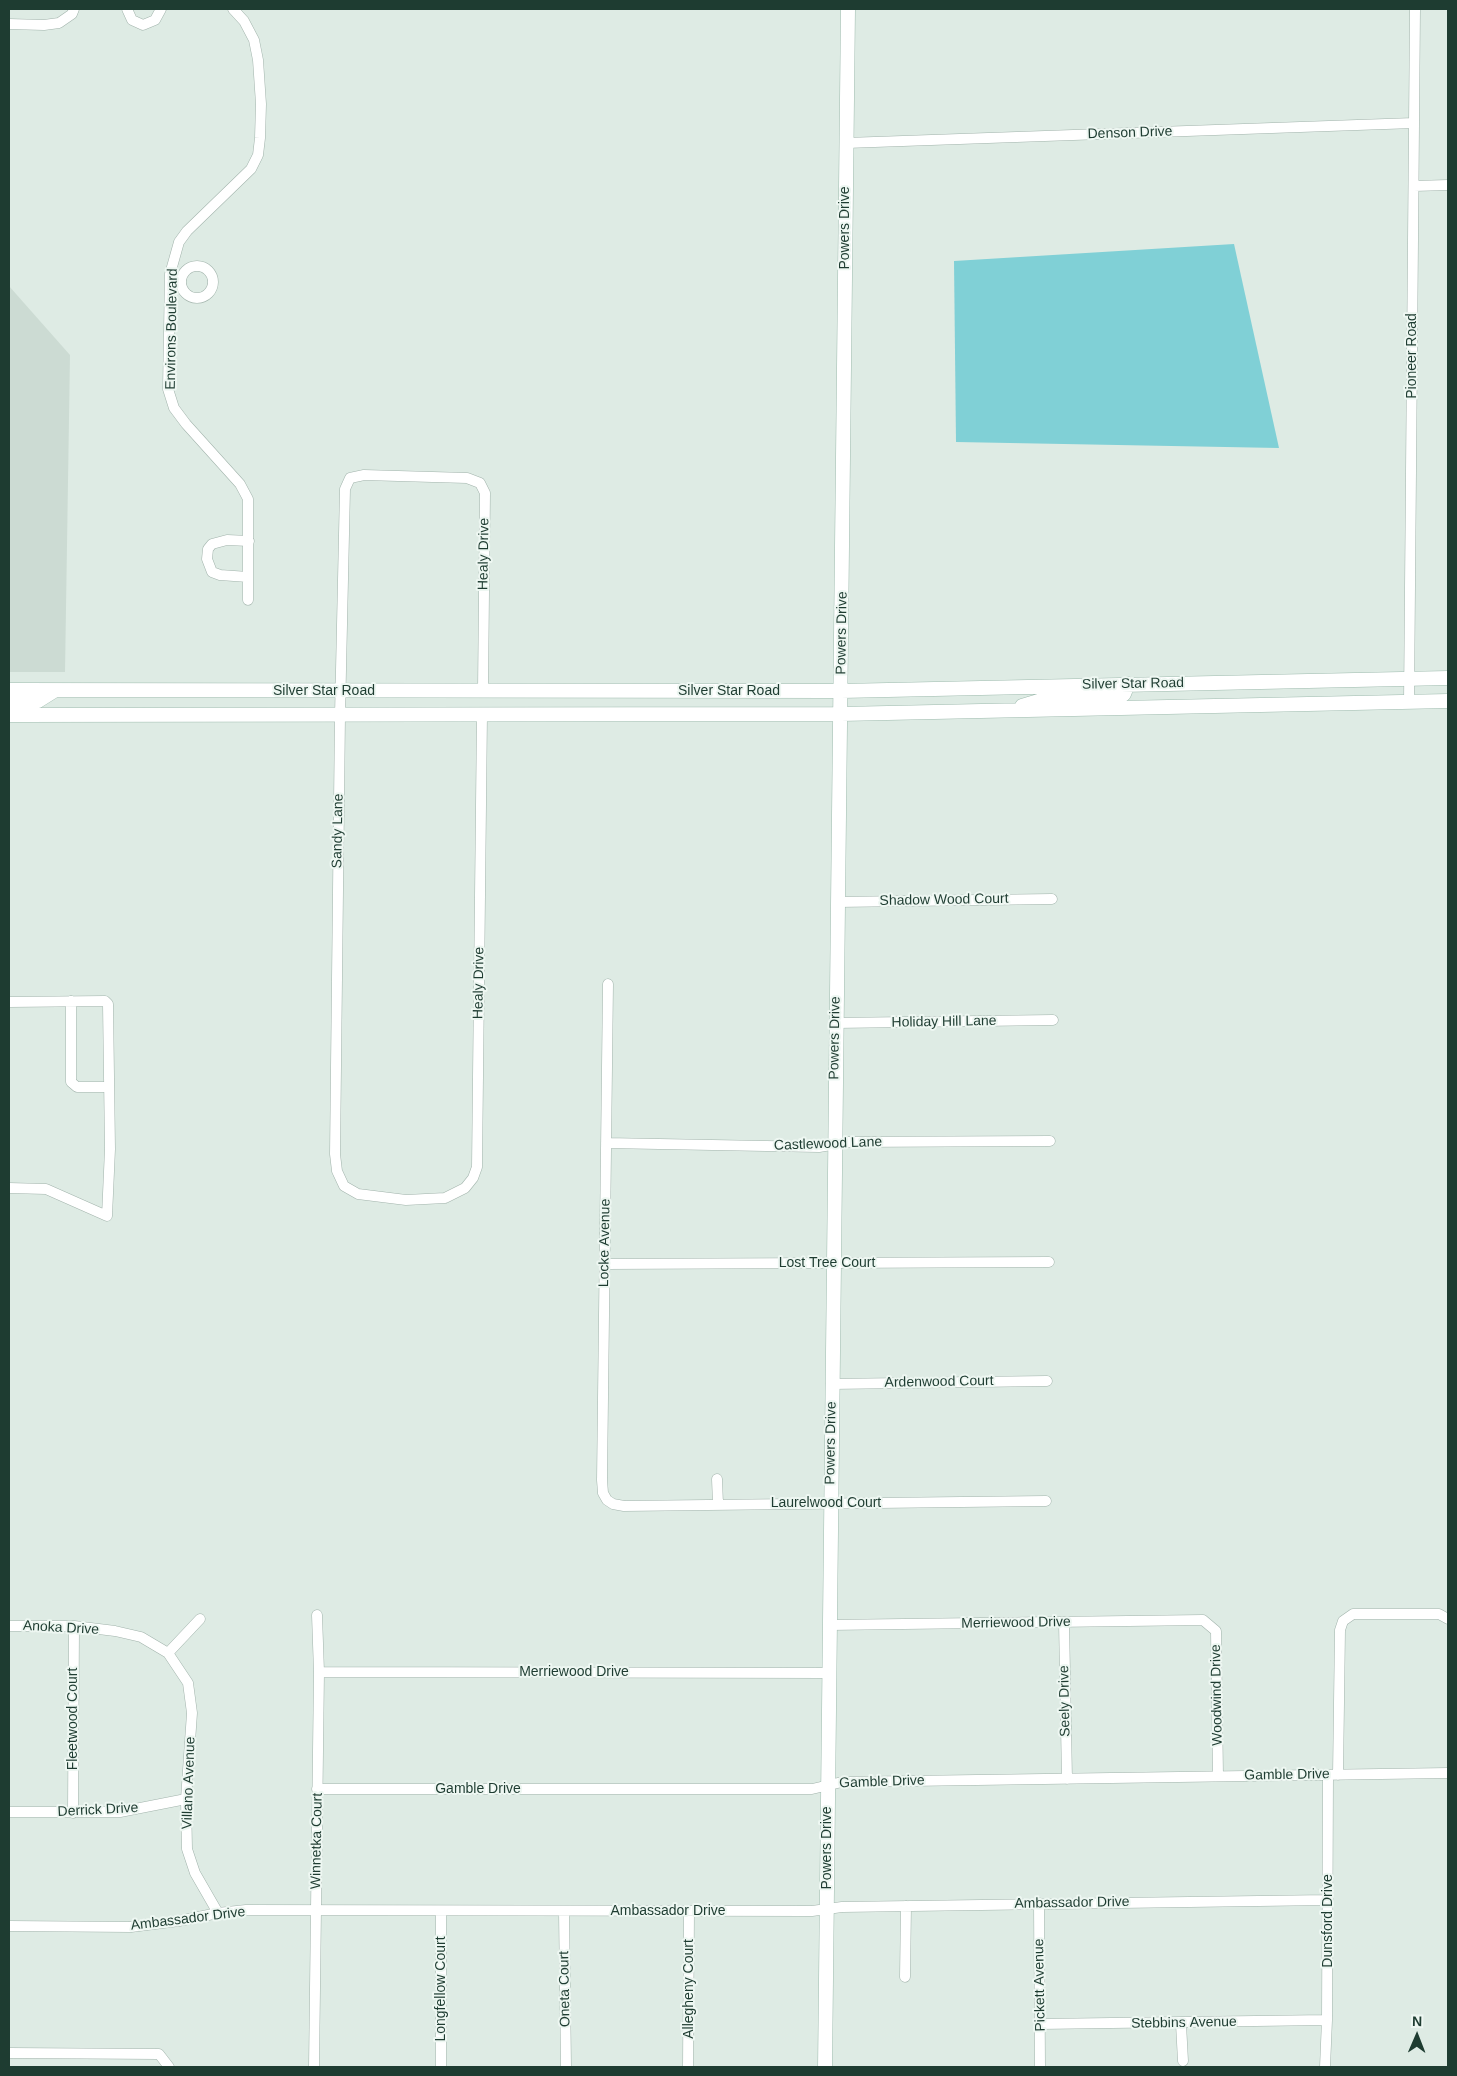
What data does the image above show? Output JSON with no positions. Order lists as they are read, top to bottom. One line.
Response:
{"streets":{"main road":["Powers Drive","Silver Star Road"],"street":["Denson Drive","Environs Boulevard","Pioneer Road","Healy Drive","Sandy Lane","Shadow Wood Court","Holiday Hill Lane","Castlewood Lane","Locke Avenue","Lost Tree Court","Ardenwood Court","Laurelwood Court","Merriewood Drive","Anoka Drive","Woodwind Drive","Seely Drive","Fleetwood Court","Gamble Drive","Villano Avenue","Derrick Drive","Winnetka Court","Ambassador Drive","Dunsford Drive","Pickett Avenue","Longfellow Court","Oneta Court","Allegheny Court","Stebbins Avenue"]},"crossings":[["Denson Drive","Powers Drive"],["Denson Drive","Pioneer Road"],["Powers Drive","Silver Star Road"],["Powers Drive","Shadow Wood Court"],["Powers Drive","Holiday Hill Lane"],["Powers Drive","Castlewood Lane"],["Powers Drive","Lost Tree Court"],["Powers Drive","Ardenwood Court"],["Powers Drive","Laurelwood Court"],["Powers Drive","Merriewood Drive"],["Powers Drive","Gamble Drive"],["Powers Drive","Ambassador Drive"],["Pioneer Road","Silver Star Road"],["Healy Drive","Silver Star Road"],["Healy Drive","Sandy Lane"],["Silver Star Road","Sandy Lane"],["Castlewood Lane","Locke Avenue"],["Locke Avenue","Lost Tree Court"],["Locke Avenue","Laurelwood Court"],["Merriewood Drive","Woodwind Drive"],["Merriewood Drive","Seely Drive"],["Merriewood Drive","Winnetka Court"],["Anoka Drive","Fleetwood Court"],["Anoka Drive","Villano Avenue"],["Woodwind Drive","Gamble Drive"],["Seely Drive","Gamble Drive"],["Fleetwood Court","Derrick Drive"],["Gamble Drive","Winnetka Court"],["Gamble Drive","Dunsford Drive"],["Villano Avenue","Derrick Drive"],["Villano Avenue","Ambassador Drive"],["Winnetka Court","Ambassador Drive"],["Ambassador Drive","Dunsford Drive"],["Ambassador Drive","Pickett Avenue"],["Ambassador Drive","Longfellow Court"],["Ambassador Drive","Oneta Court"],["Ambassador Drive","Allegheny Court"],["Dunsford Drive","Stebbins Avenue"],["Pickett Avenue","Stebbins Avenue"]],"north":"top"}
